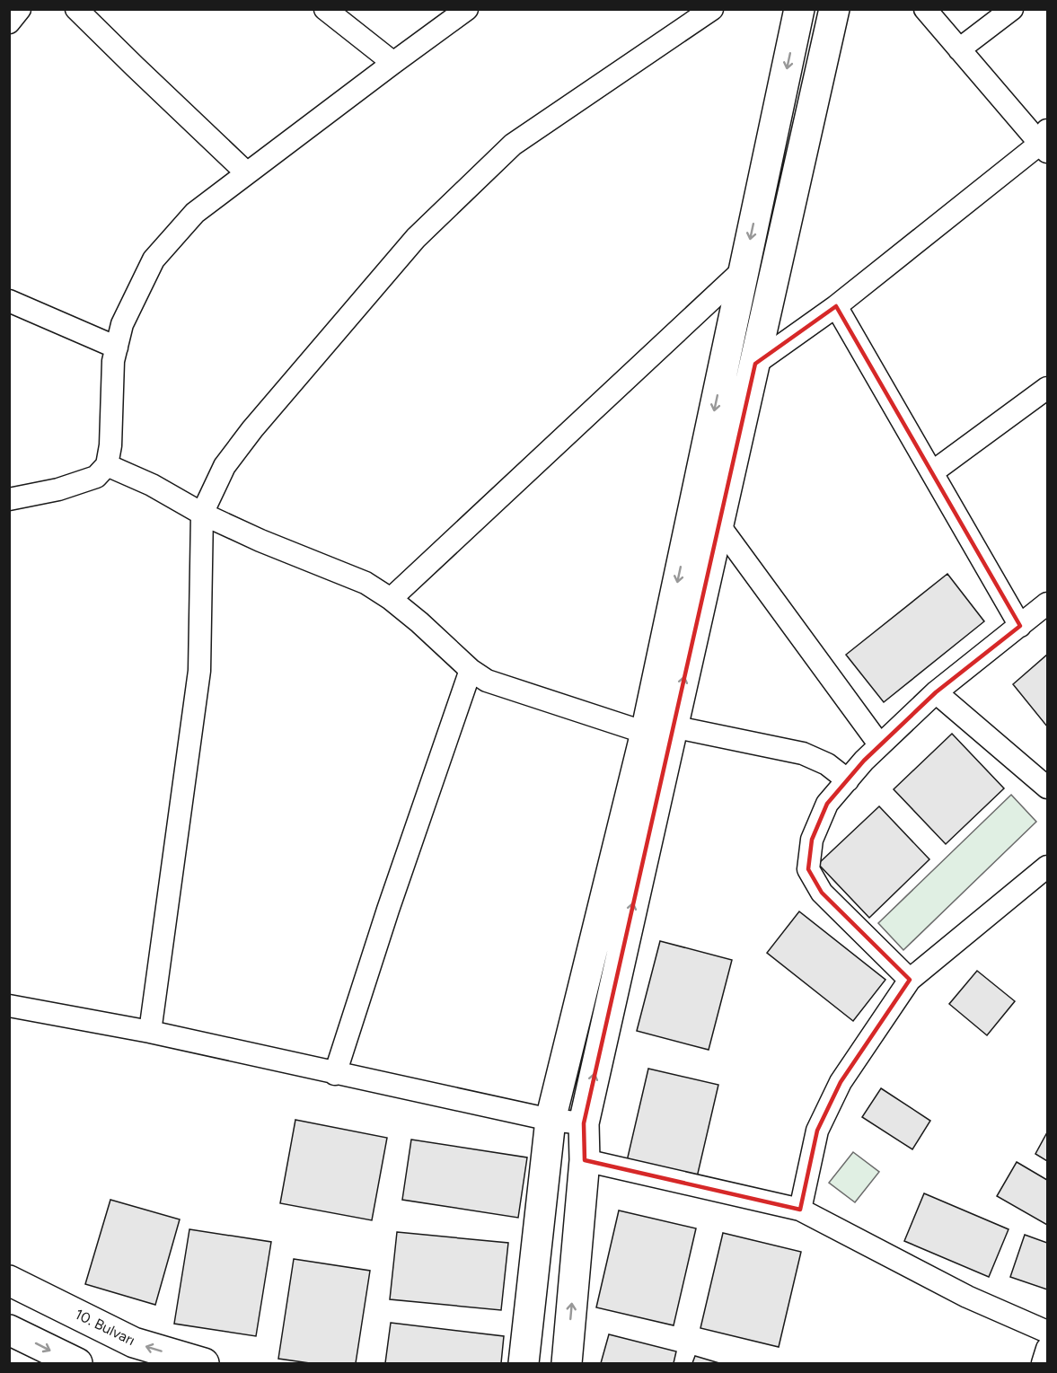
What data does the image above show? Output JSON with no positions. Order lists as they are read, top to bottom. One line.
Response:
{"streets":{"main road":["10. Bulvarı"]}}
